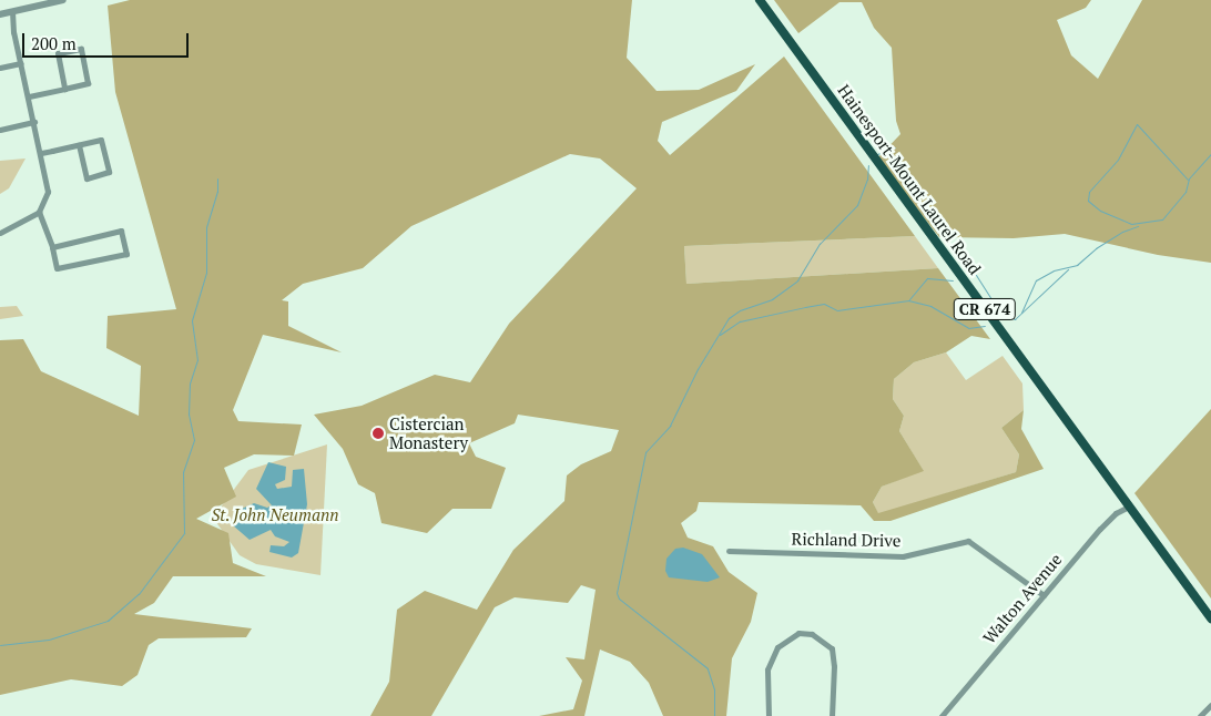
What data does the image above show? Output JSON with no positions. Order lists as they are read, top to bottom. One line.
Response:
{"streets":{"main road":["Hainesport-Mount Laurel Road","CR 674"],"street":["Richland Drive","Walton Avenue"]},"crossings":[["Hainesport-Mount Laurel Road","Walton Avenue"],["Richland Drive","Walton Avenue"]],"parks":["St. John Neumann"],"places":["Cistercian Monastery"],"scale_bar":"200 m"}
